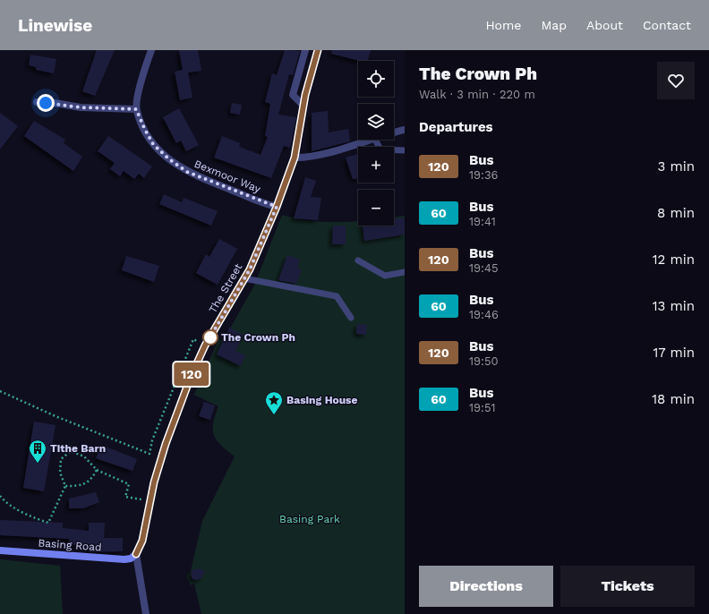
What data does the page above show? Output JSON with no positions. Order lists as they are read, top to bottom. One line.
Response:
{"streets":{"street":["Bexmoor Way","The Street","Basing Road"]},"crossings":[["Bexmoor Way","The Street"],["The Street","Basing Road"]],"parks":["Basing Park"],"places":{"other":["The Crown Ph"],"place":["Basing House"],"building":["Tithe Barn"]},"lines":["bus line 120"],"page":{"header":"Linewise","nav":["Home","Map","About","Contact"],"on_map":"120","heading":[["The Crown Ph","Walk · 3 min · 220 m"],"Departures"],"map_buttons":["+","−"],"list":[{"mark":"120","name":"Bus","note":"19:36","value":"3 min"},{"mark":"60","name":"Bus","note":"19:41","value":"8 min"},{"mark":"120","name":"Bus","note":"19:45","value":"12 min"},{"mark":"60","name":"Bus","note":"19:46","value":"13 min"},{"mark":"120","name":"Bus","note":"19:50","value":"17 min"},{"mark":"60","name":"Bus","note":"19:51","value":"18 min"}],"buttons":["Directions","Tickets"]}}
